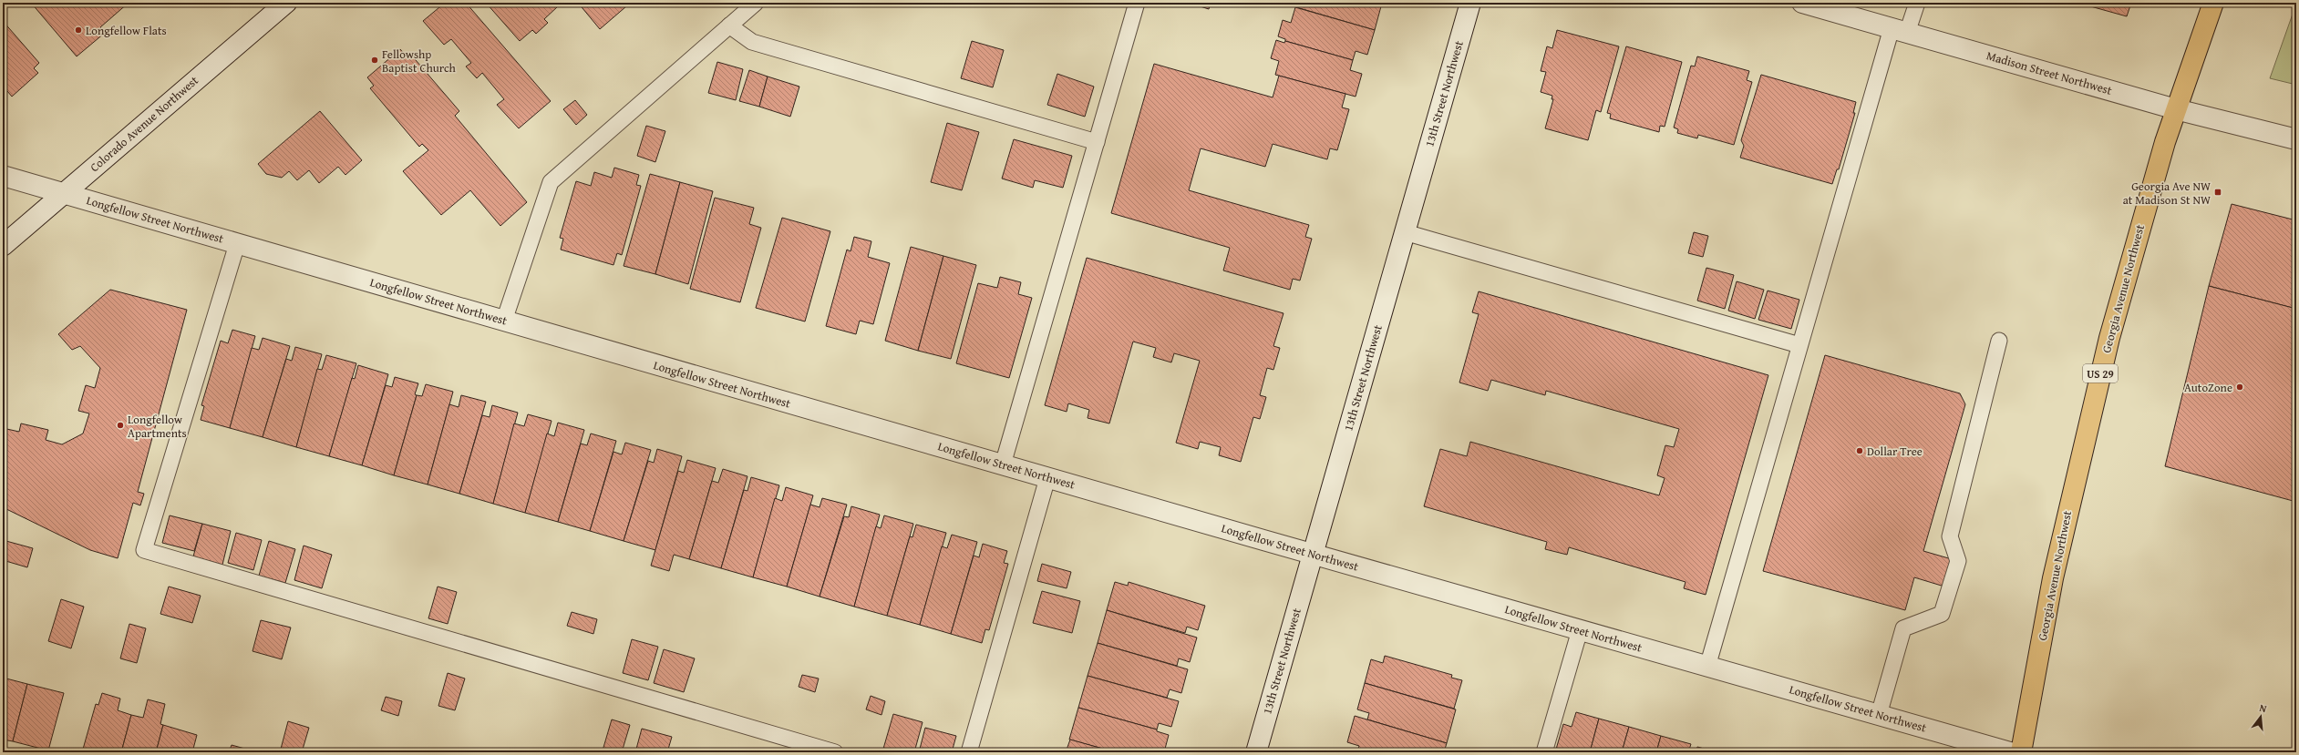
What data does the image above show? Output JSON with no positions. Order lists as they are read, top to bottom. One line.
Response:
{"streets":{"highway":["Georgia Avenue Northwest","US 29"],"street":["Madison Street Northwest","13th Street Northwest","Colorado Avenue Northwest","Longfellow Street Northwest"]},"crossings":[["Madison Street Northwest","Georgia Avenue Northwest"],["13th Street Northwest","Longfellow Street Northwest"],["Colorado Avenue Northwest","Longfellow Street Northwest"]],"places":{"other":["Longfellow Flats","Fellowshp Baptist Church","AutoZone","Longfellow Apartments","Dollar Tree"],"transit":["Georgia Ave NW at Madison St NW"]},"north":"top"}
